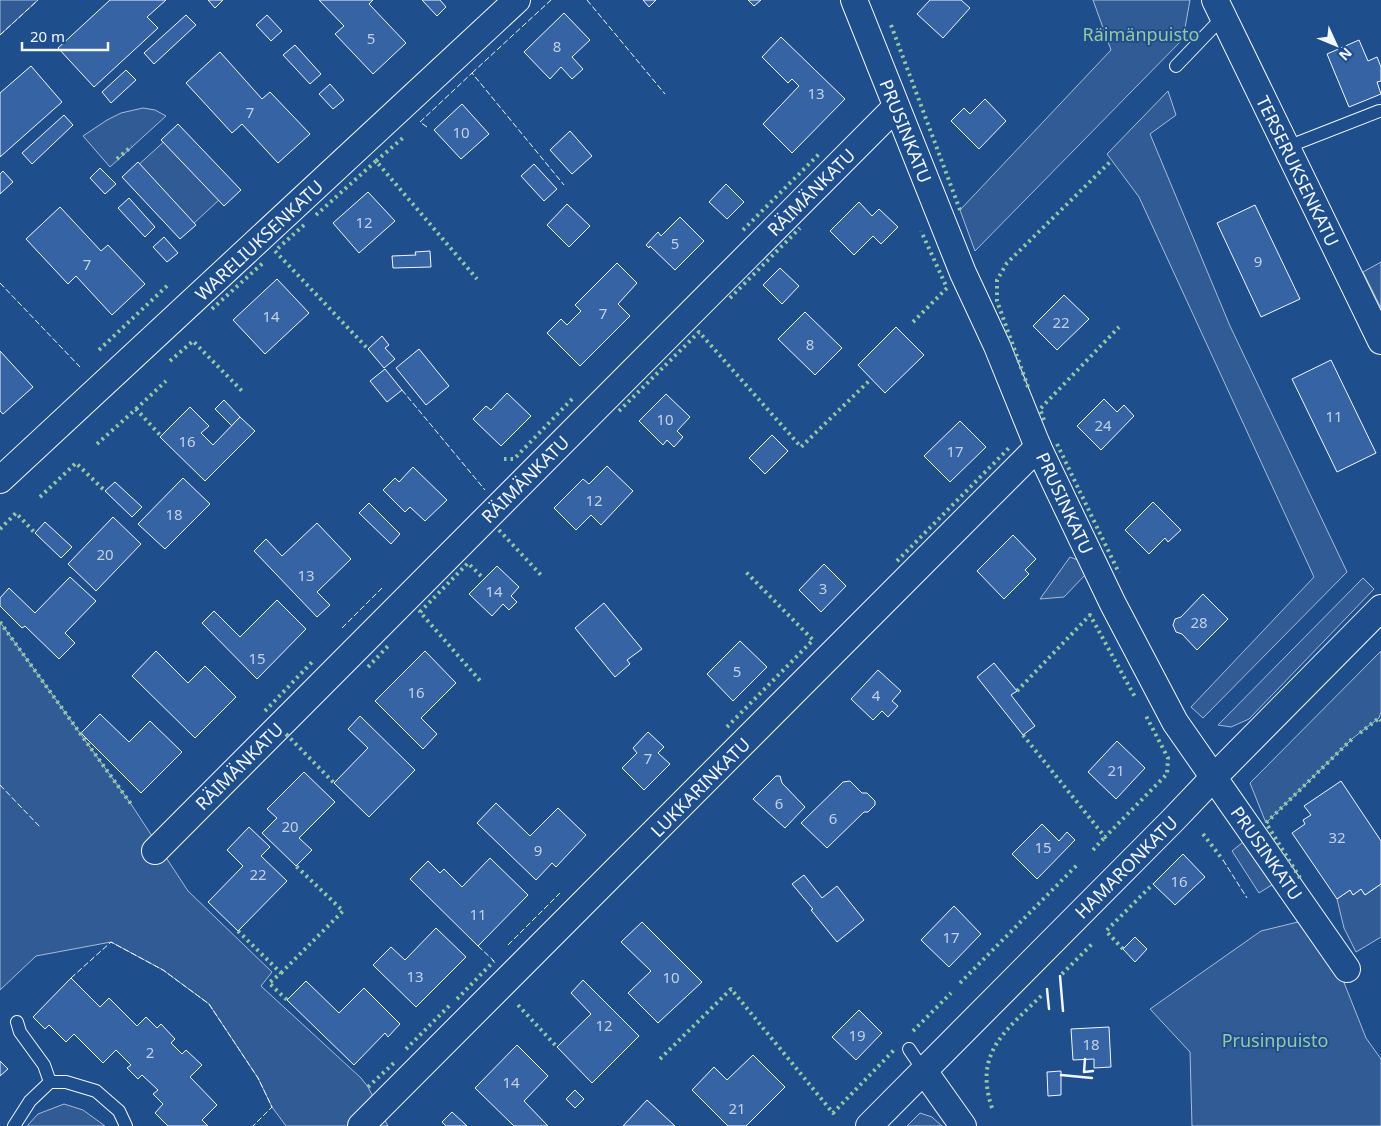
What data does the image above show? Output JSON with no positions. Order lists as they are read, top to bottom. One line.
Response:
{"streets":{"street":["PRUSINKATU","TERSERUKSENKATU","RÄIMÄNKATU","WARELIUKSENKATU","LUKKARINKATU","HAMARONKATU"]},"crossings":[["PRUSINKATU","RÄIMÄNKATU"],["PRUSINKATU","LUKKARINKATU"],["PRUSINKATU","HAMARONKATU"]],"parks":["Räimänpuisto","Prusinpuisto"],"house_numbers":["5","8","13","7","10","12","5","9","7","7","14","22","8","11","10","24","16","17","12","18","20","13","3","14","28","15","5","16","4","7","21","6","6","20","32","15","9","22","16","11","17","13","10","12","19","18","2","14","21"],"scale_bar":"20 m","north":"bottom right"}
